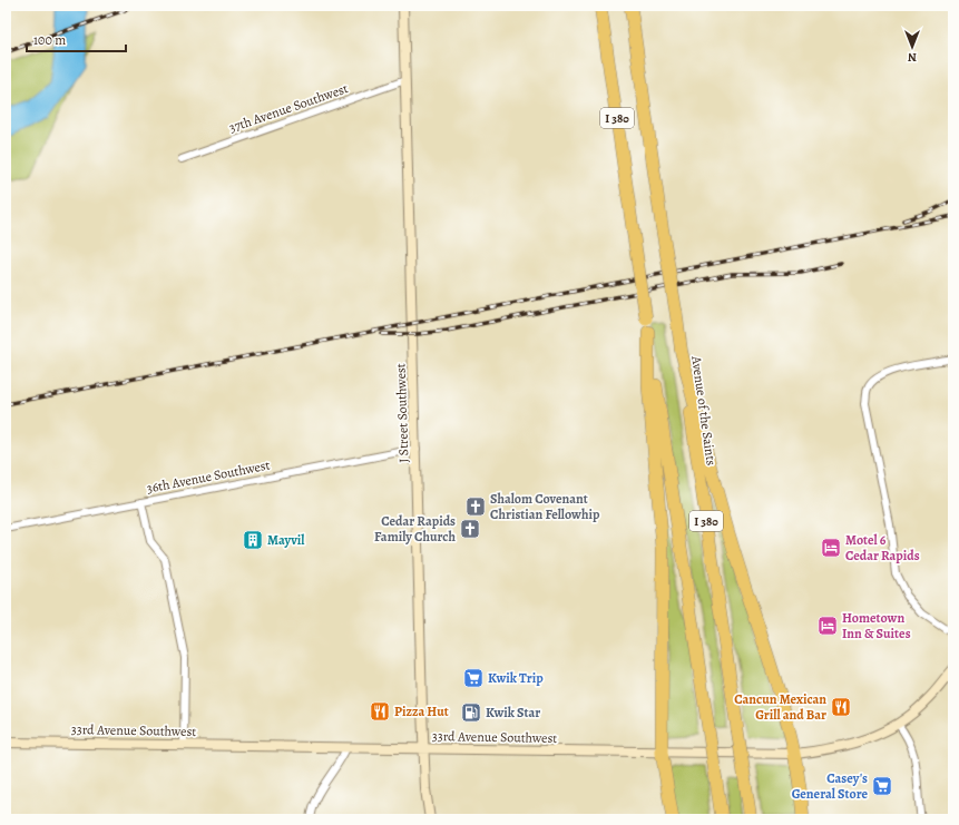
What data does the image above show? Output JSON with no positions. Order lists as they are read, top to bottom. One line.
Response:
{"streets":{"highway":["I 380","Avenue of the Saints"],"street":["37th Avenue Southwest","J Street Southwest","36th Avenue Southwest","33rd Avenue Southwest"]},"crossings":[["37th Avenue Southwest","J Street Southwest"],["J Street Southwest","36th Avenue Southwest"],["J Street Southwest","33rd Avenue Southwest"]],"places":{"church":["Shalom Covenant Christian Fellowhip","Cedar Rapids Family Church"],"building":["Mayvil"],"hotel":["Motel 6 Cedar Rapids","Hometown Inn & Suites"],"supermarket":["Kwik Trip","Casey's General Store"],"restaurant":["Cancun Mexican Grill and Bar","Pizza Hut"],"fuel station":["Kwik Star"]},"scale_bar":"100 m","north":"bottom"}
